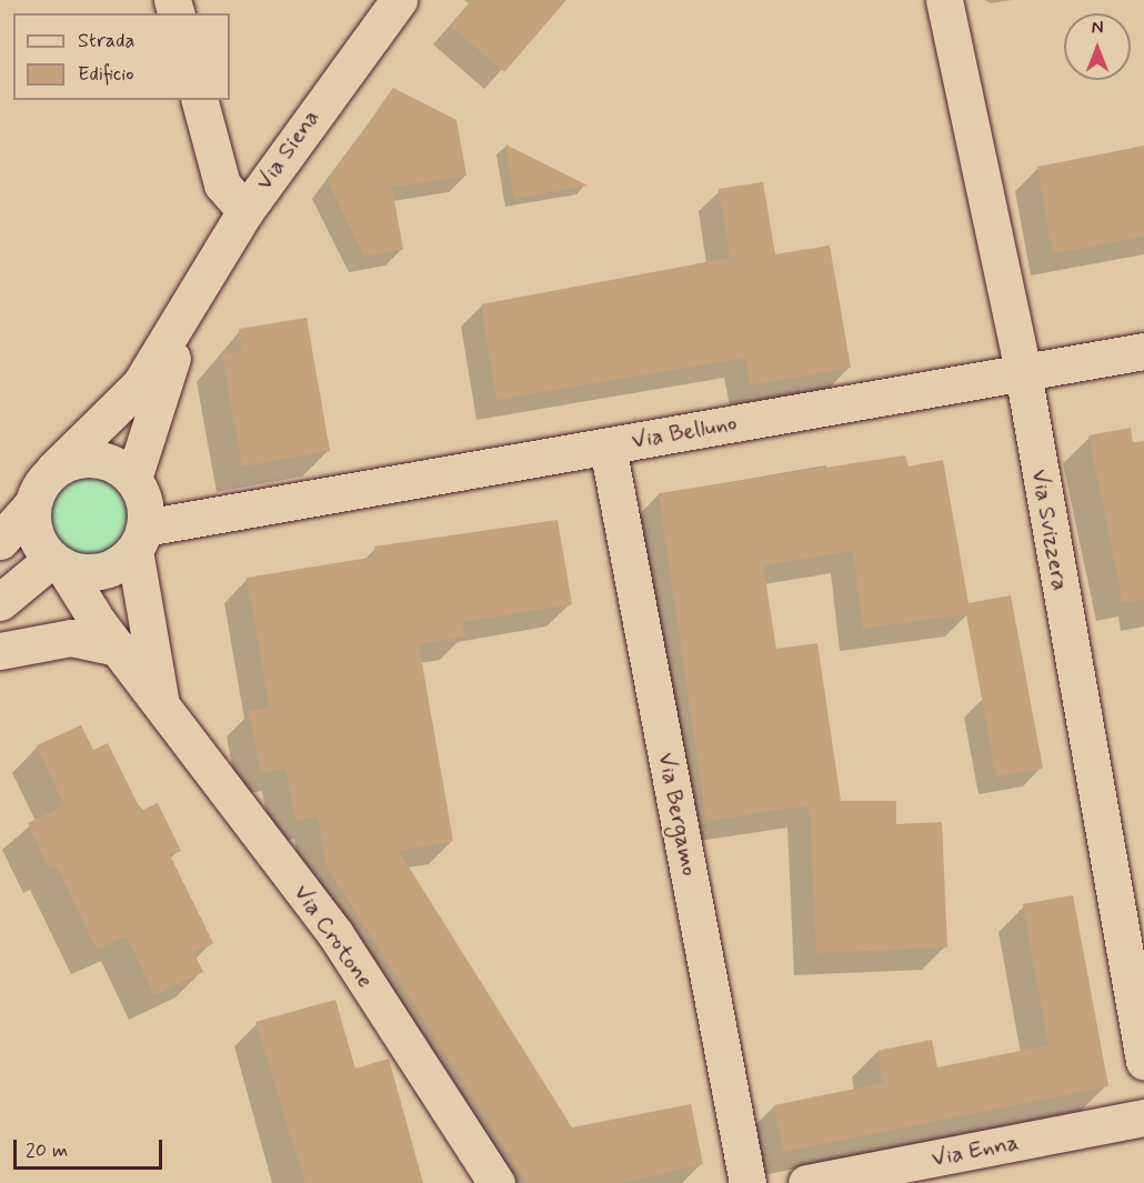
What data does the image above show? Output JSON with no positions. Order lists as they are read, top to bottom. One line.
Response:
{"streets":{"street":["Via Siena","Via Belluno","Via Svizzera","Via Bergamo","Via Crotone","Via Enna"]},"crossings":[["Via Siena","Via Belluno"],["Via Siena","Via Crotone"],["Via Belluno","Via Svizzera"],["Via Belluno","Via Bergamo"],["Via Belluno","Via Crotone"]],"legend":["Strada","Edificio"],"scale_bar":"20 m","north":"top"}
